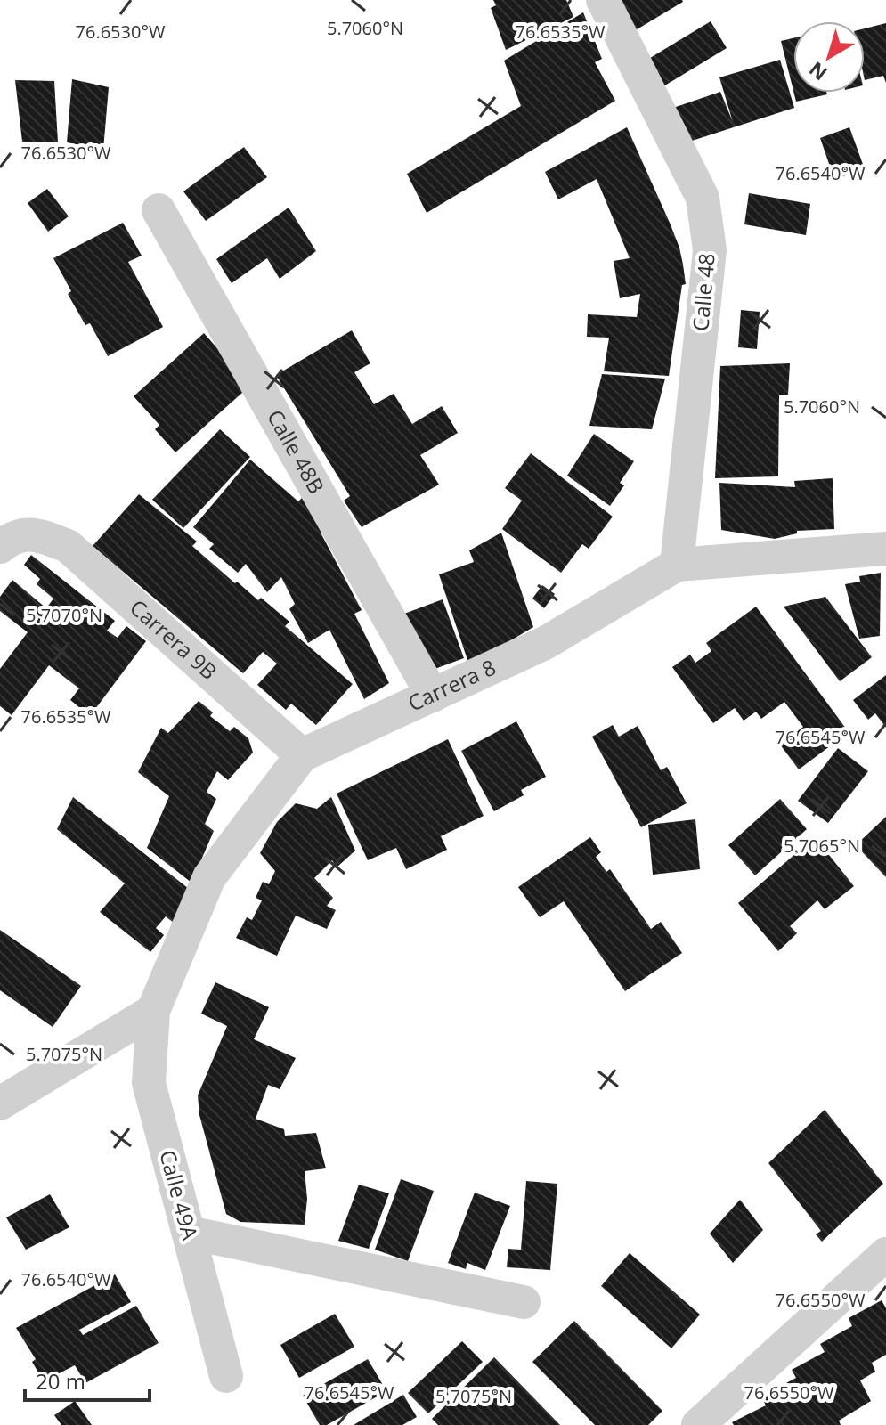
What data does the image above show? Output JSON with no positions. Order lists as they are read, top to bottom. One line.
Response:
{"streets":{"street":["Calle 48","Calle 48B","Carrera 9B","Carrera 8","Calle 49A"]},"crossings":[["Calle 48","Carrera 8"],["Calle 48B","Carrera 8"],["Carrera 9B","Carrera 8"],["Carrera 8","Calle 49A"]],"scale_bar":"20 m","north":"bottom left","coordinates":["5.7060°N","76.6530°W","76.6535°W","76.6540°W","5.7070°N","76.6545°W","5.7065°N","5.7075°N","76.6550°W"]}
